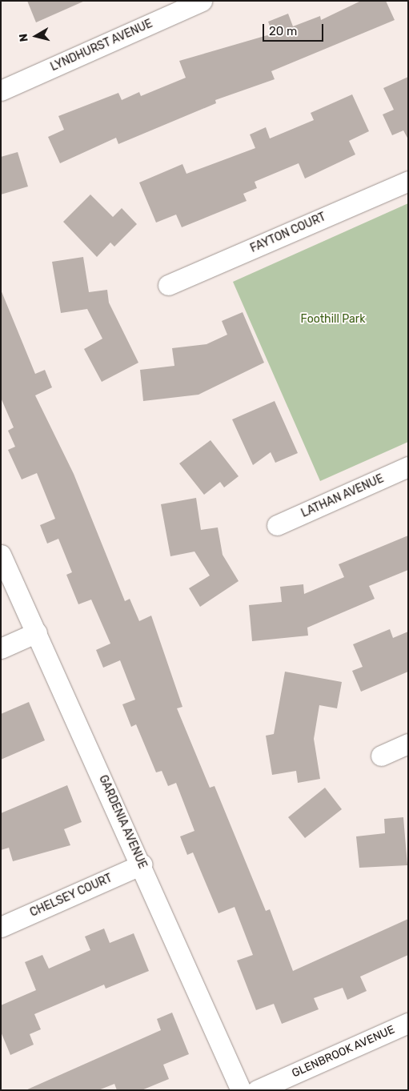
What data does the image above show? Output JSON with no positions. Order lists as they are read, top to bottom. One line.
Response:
{"streets":{"street":["LYNDHURST AVENUE","FAYTON COURT","LATHAN AVENUE","GARDENIA AVENUE","CHELSEY COURT","GLENBROOK AVENUE"]},"crossings":[["GARDENIA AVENUE","CHELSEY COURT"]],"parks":["Foothill Park"],"scale_bar":"20 m","north":"left"}
